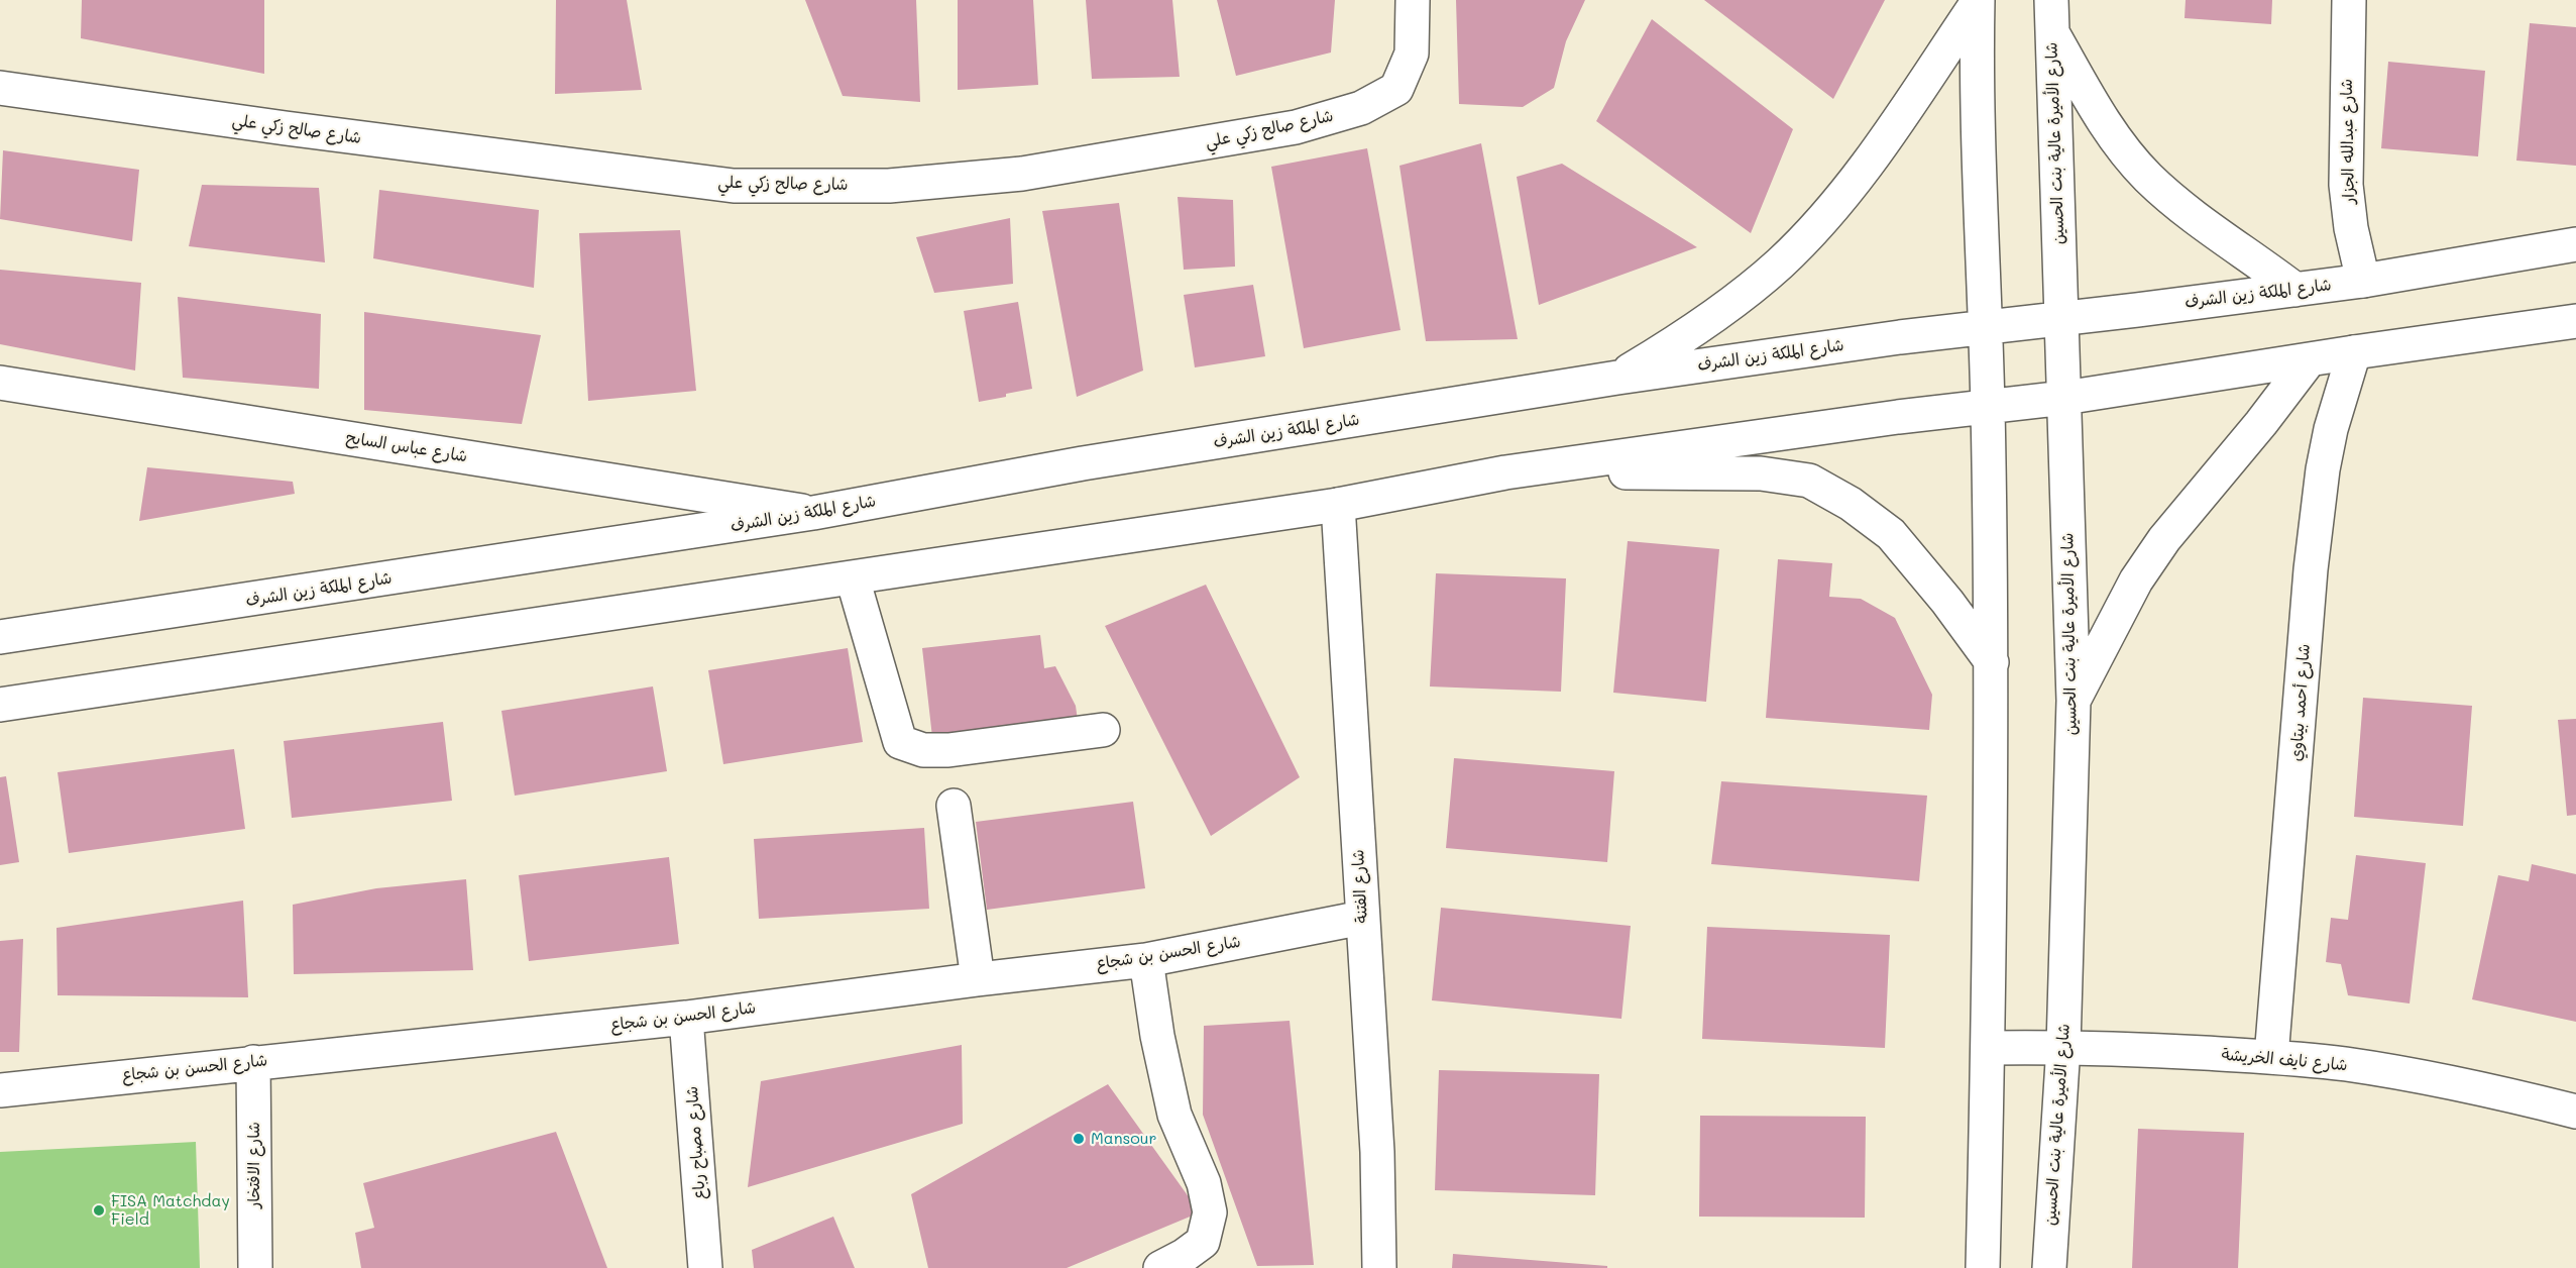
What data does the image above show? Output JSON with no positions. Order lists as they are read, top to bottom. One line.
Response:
{"streets":{"main road":["شارع صالح زكي علي","شارع عبدالله الجزار","شارع الأميرة عالية بنت الحسين","شارع الملكة زين الشرف","شارع عباس السايح","شارع أحمد بيتاوي","شارع الفتنة","شارع الحسن بن شجاع","شارع نايف الخريشة","شارع مصباح رباع","شارع الافتخار"]},"crossings":[["شارع عبدالله الجزار","شارع الملكة زين الشرف"],["شارع الأميرة عالية بنت الحسين","شارع الملكة زين الشرف"],["شارع الأميرة عالية بنت الحسين","شارع نايف الخريشة"],["شارع الملكة زين الشرف","شارع عباس السايح"],["شارع أحمد بيتاوي","شارع نايف الخريشة"],["شارع الفتنة","شارع الحسن بن شجاع"],["شارع الحسن بن شجاع","شارع مصباح رباع"],["شارع الحسن بن شجاع","شارع الافتخار"]],"places":["Mansour","FISA Matchday Field"]}
